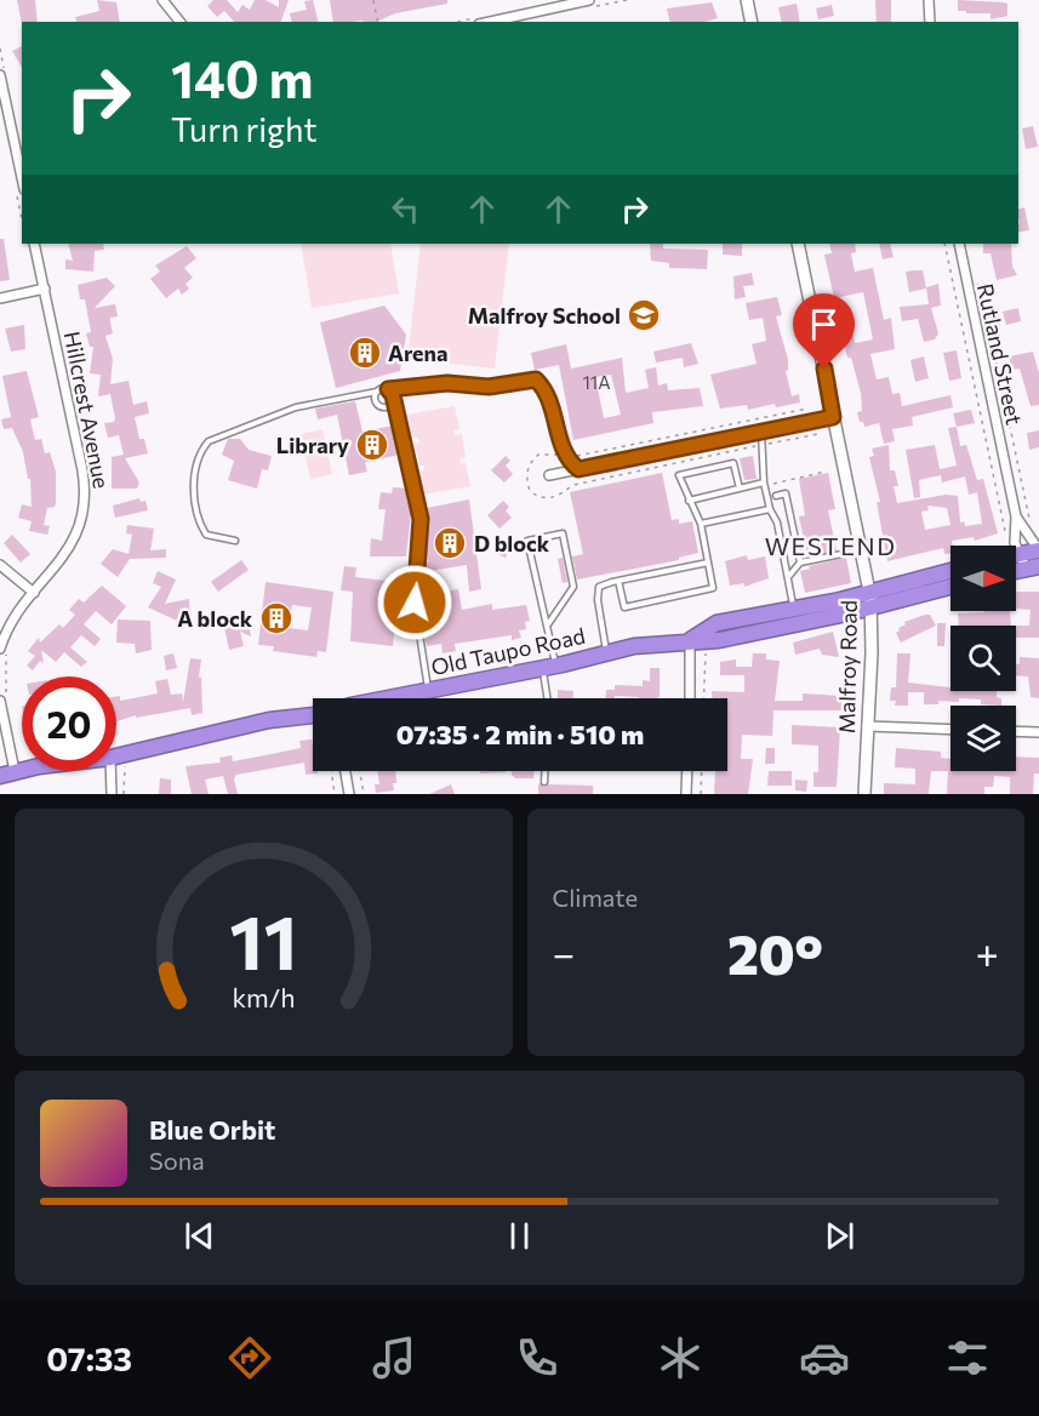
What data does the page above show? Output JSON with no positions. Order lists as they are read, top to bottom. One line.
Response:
{"streets":{"highway":["Old Taupo Road"],"main road":["Malfroy Road"],"street":["Rutland Street","Hillcrest Avenue"]},"crossings":[["Old Taupo Road","Malfroy Road"]],"districts":["WESTEND"],"places":{"school or university":["Malfroy School"],"building":["Arena","Library","D block","A block"]},"house_numbers":["11A"],"north":"right","page":{"turn":["140 m","Turn right"],"limit":"20","trip":"07:35 · 2 min · 510 m","tile":"Climate","heat":["−","20°","+"],"song":["Blue Orbit","Sona"],"tabs":"07:33","gauge":["11","km/h"]}}
